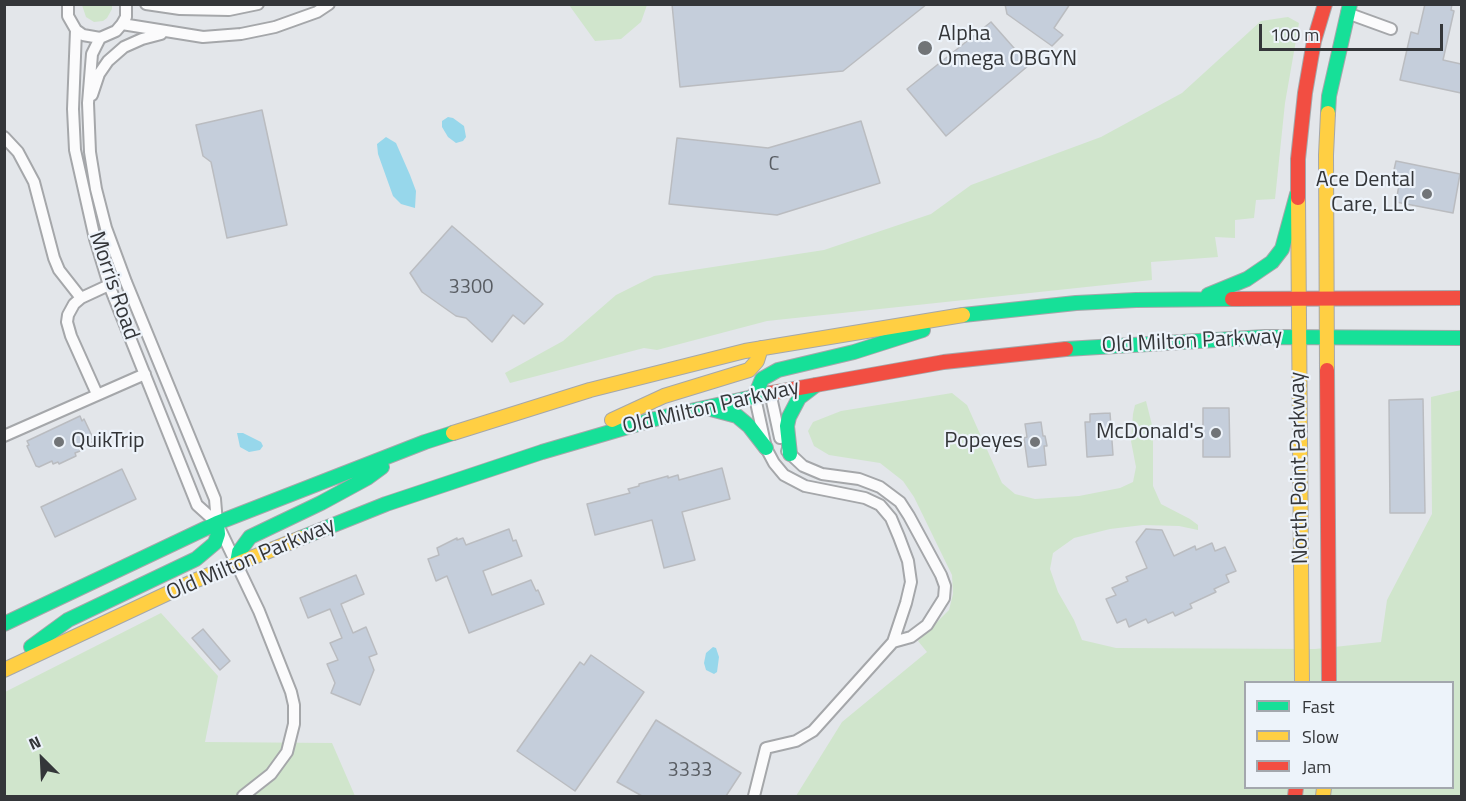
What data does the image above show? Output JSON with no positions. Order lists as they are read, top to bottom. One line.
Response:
{"streets":{"main road":["Old Milton Parkway","North Point Parkway"],"street":["Morris Road"]},"crossings":[["Morris Road","Old Milton Parkway"],["Old Milton Parkway","North Point Parkway"]],"places":["Alpha Omega OBGYN","Ace Dental Care, LLC","McDonald's","QuikTrip","Popeyes"],"house_numbers":["C","3300","3333"],"legend":["Fast","Slow","Jam"],"scale_bar":"100 m","north":"top left"}
